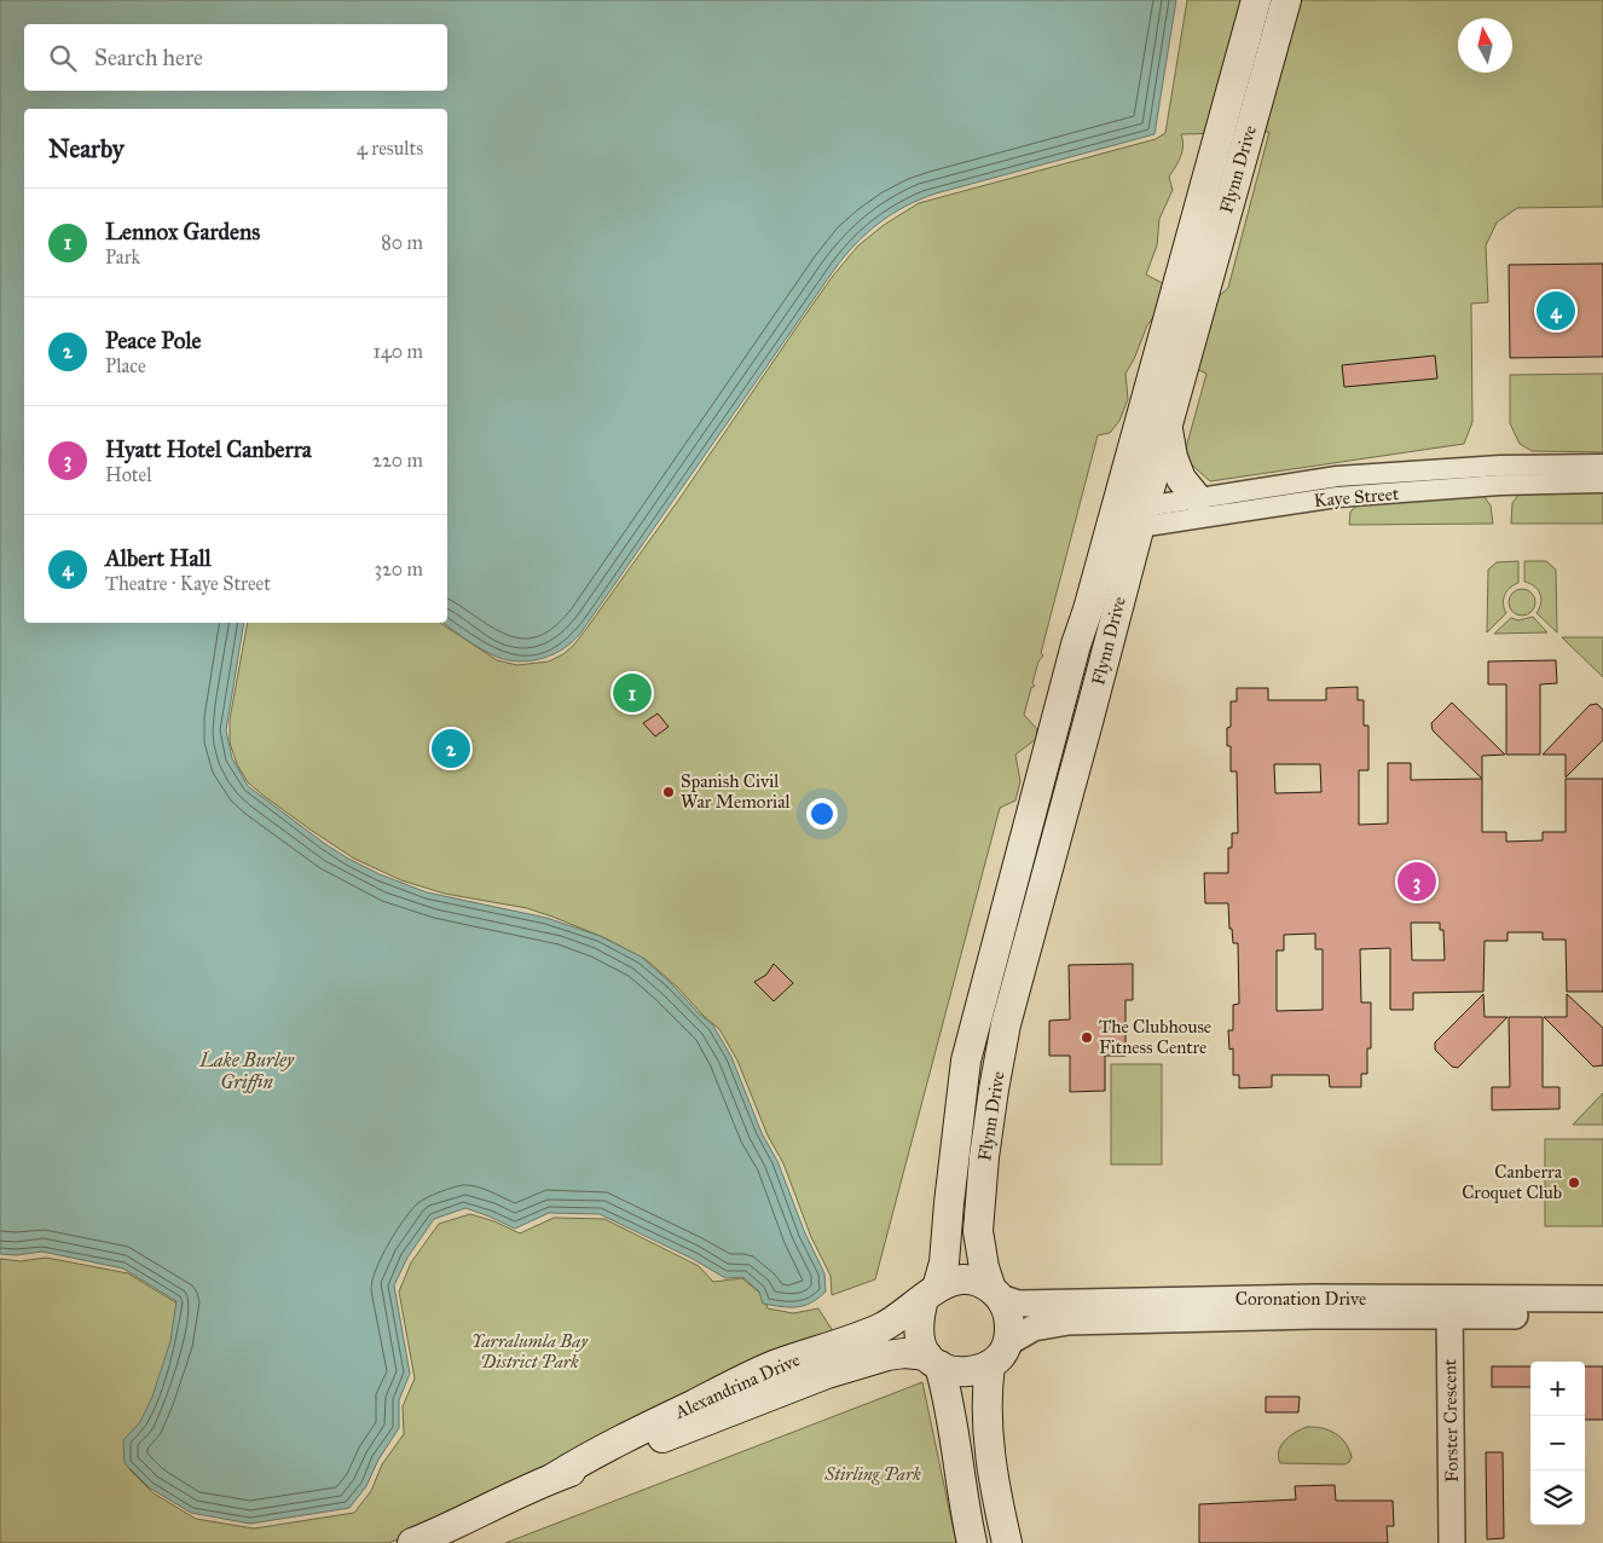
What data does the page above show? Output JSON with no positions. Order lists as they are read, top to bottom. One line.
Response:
{"streets":{"main road":["Flynn Drive","Alexandrina Drive"],"street":["Kaye Street","Coronation Drive","Forster Crescent"]},"crossings":[["Flynn Drive","Kaye Street"],["Flynn Drive","Coronation Drive"],["Flynn Drive","Alexandrina Drive"],["Coronation Drive","Alexandrina Drive"],["Coronation Drive","Forster Crescent"]],"water":["Lake Burley Griffin"],"parks":["Yarralumla Bay District Park","Stirling Park"],"places":["Spanish Civil War Memorial","The Clubhouse Fitness Centre","Canberra Croquet Club"],"north":"top","page":{"search":"Search here","heading":["Nearby","4 results"],"list":[{"mark":"1","name":"Lennox Gardens","note":"Park","value":"80 m"},{"mark":"2","name":"Peace Pole","note":"Place","value":"140 m"},{"mark":"3","name":"Hyatt Hotel Canberra","note":"Hotel","value":"220 m"},{"mark":"4","name":"Albert Hall","note":"Theatre · Kaye Street","value":"320 m"}],"pins":["4","1","2","3"],"map_buttons":["+","−"]}}
